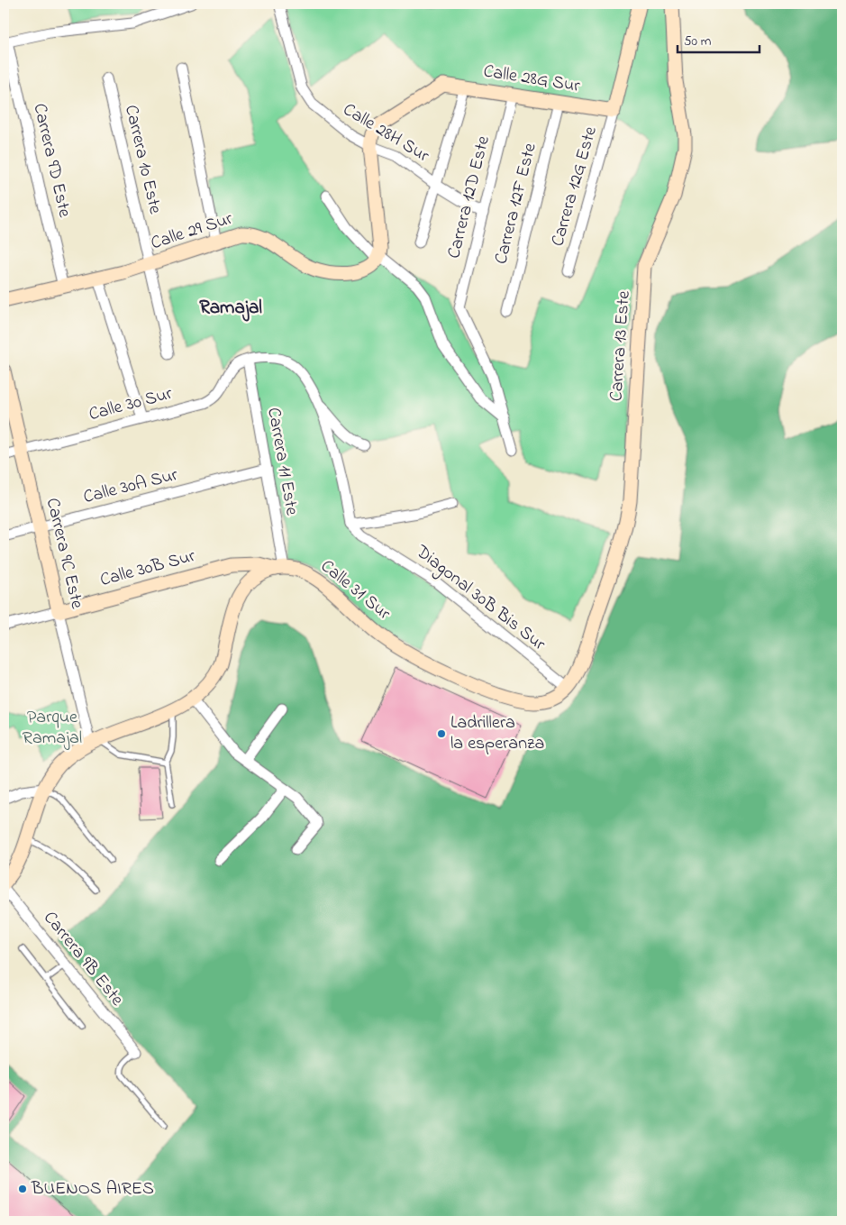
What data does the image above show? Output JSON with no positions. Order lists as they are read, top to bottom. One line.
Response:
{"streets":{"main road":["Calle 28G Sur","Calle 29 Sur","Carrera 13 Este","Carrera 9C Este","Calle 30B Sur","Calle 31 Sur"],"street":["Calle 28H Sur","Carrera 10 Este","Carrera 9D Este","Carrera 12G Este","Carrera 12D Este","Carrera 12F Este","Calle 30 Sur","Carrera 11 Este","Calle 30A Sur","Diagonal 30B Bis Sur","Carrera 9B Este"]},"crossings":[["Calle 28G Sur","Calle 28H Sur"],["Calle 28G Sur","Carrera 12G Este"],["Calle 28G Sur","Carrera 12D Este"],["Calle 28G Sur","Carrera 12F Este"],["Calle 28H Sur","Carrera 12D Este"],["Carrera 10 Este","Calle 29 Sur"],["Carrera 9D Este","Calle 29 Sur"],["Carrera 13 Este","Calle 31 Sur"],["Carrera 13 Este","Diagonal 30B Bis Sur"],["Calle 30 Sur","Carrera 11 Este"],["Calle 30 Sur","Carrera 9C Este"],["Carrera 11 Este","Calle 30A Sur"],["Carrera 11 Este","Calle 30B Sur"],["Carrera 11 Este","Calle 31 Sur"],["Calle 30A Sur","Carrera 9C Este"],["Carrera 9C Este","Calle 30B Sur"],["Calle 30B Sur","Calle 31 Sur"],["Calle 31 Sur","Diagonal 30B Bis Sur"]],"districts":["Ramajal"],"parks":["Parque Ramajal"],"places":["Ladrillera la esperanza","BUENOS AIRES"],"scale_bar":"50 m"}
